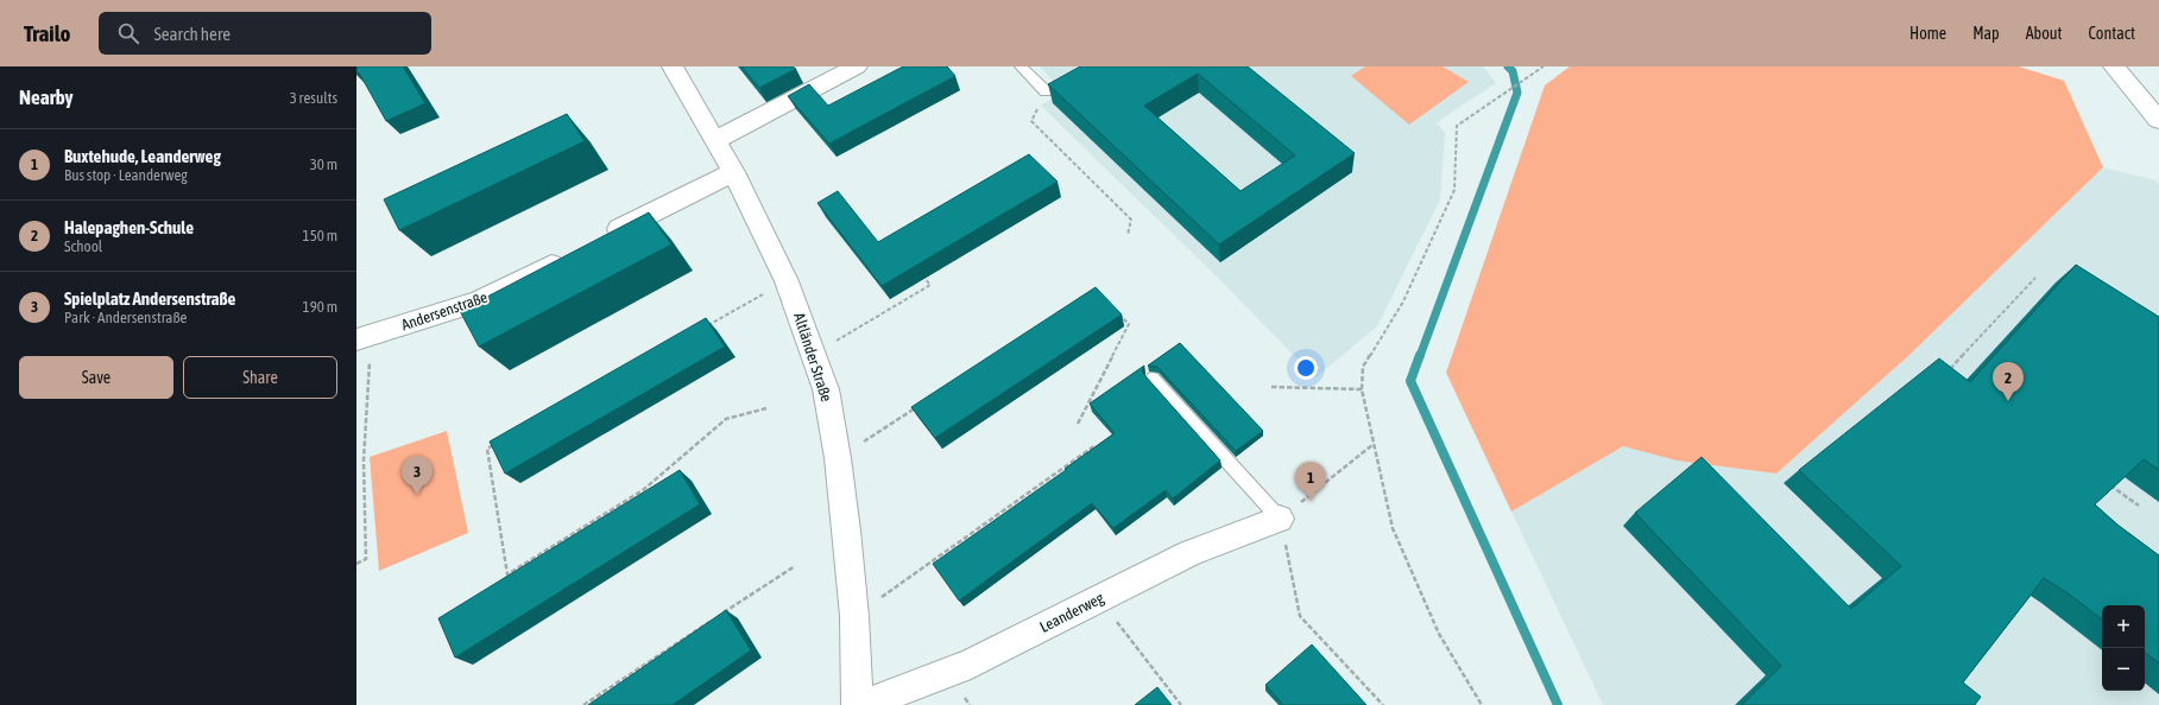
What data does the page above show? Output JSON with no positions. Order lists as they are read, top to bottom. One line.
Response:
{"streets":{"street":["Andersenstraße","Altländer Straße","Leanderweg"]},"page":{"header":"Trailo","search":"Search here","nav":["Home","Map","About","Contact"],"heading":["Nearby","3 results"],"list":[{"mark":"1","name":"Buxtehude, Leanderweg","note":"Bus stop · Leanderweg","value":"30 m"},{"mark":"2","name":"Halepaghen-Schule","note":"School","value":"150 m"},{"mark":"3","name":"Spielplatz Andersenstraße","note":"Park · Andersenstraße","value":"190 m"}],"buttons":["Save","Share"],"pins":["2","3","1"],"map_buttons":["+","−"]}}
